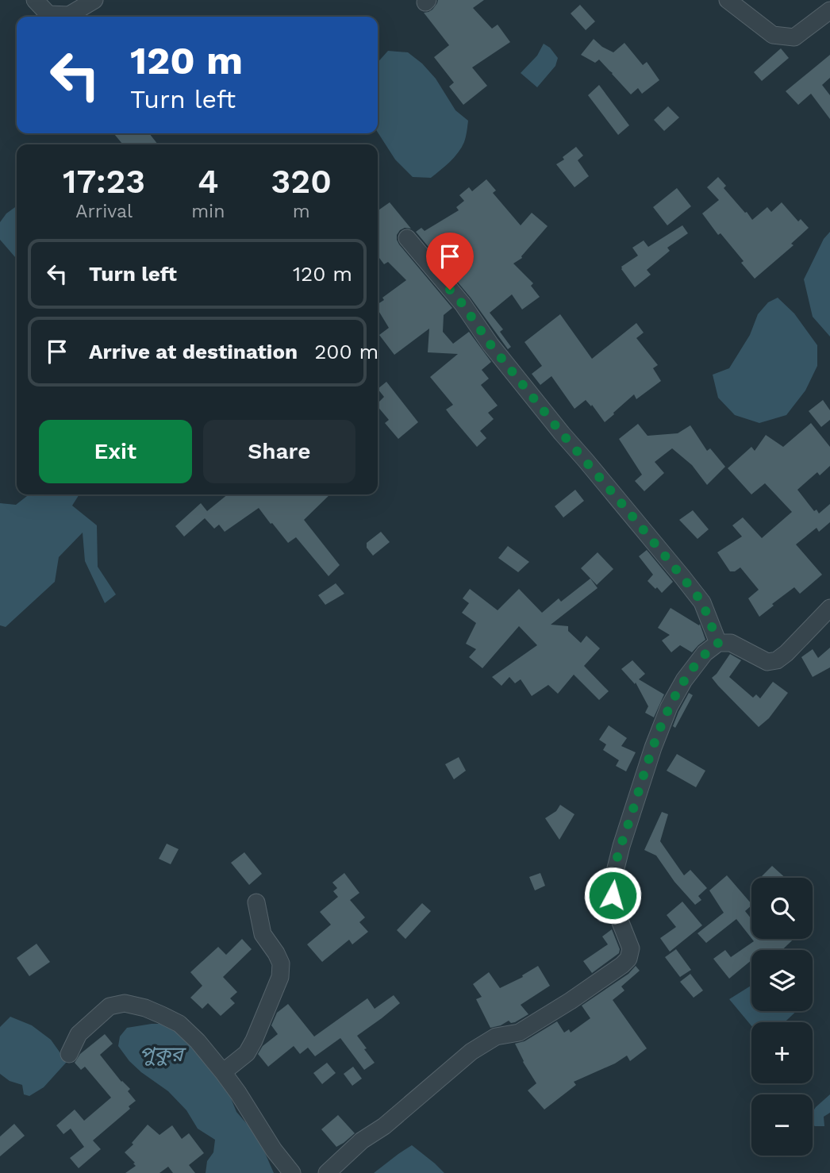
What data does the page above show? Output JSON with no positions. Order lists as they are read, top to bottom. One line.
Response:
{"water":["পুকুর"],"page":{"turn":["120 m","Turn left"],"eta":["17:23","Arrival","4","min","320","m"],"list":[{"name":"Turn left","value":"120 m"},{"name":"Arrive at destination","value":"200 m"}],"buttons":["Exit","Share"],"map_buttons":["+","−"]}}
